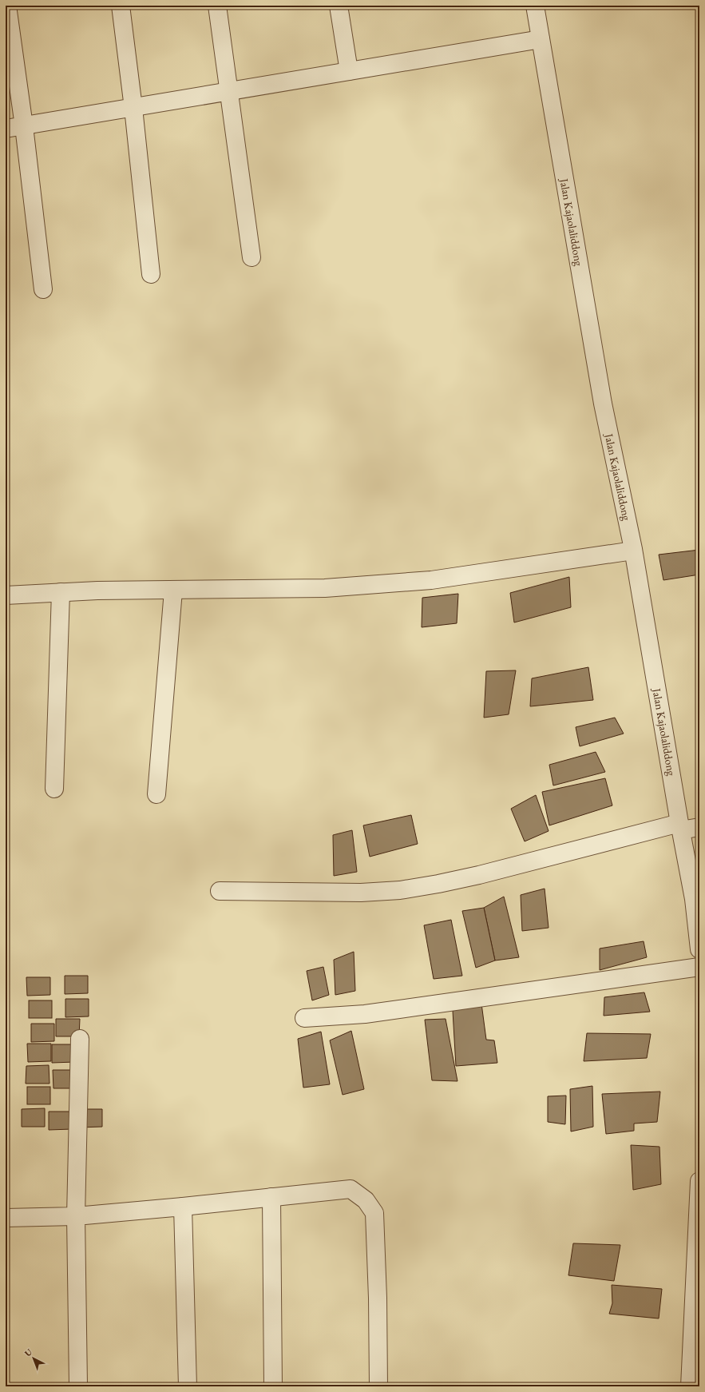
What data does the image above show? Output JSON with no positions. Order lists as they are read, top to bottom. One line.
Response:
{"streets":{"street":["Jalan Kajaolaliddong"]},"north":"top left"}
